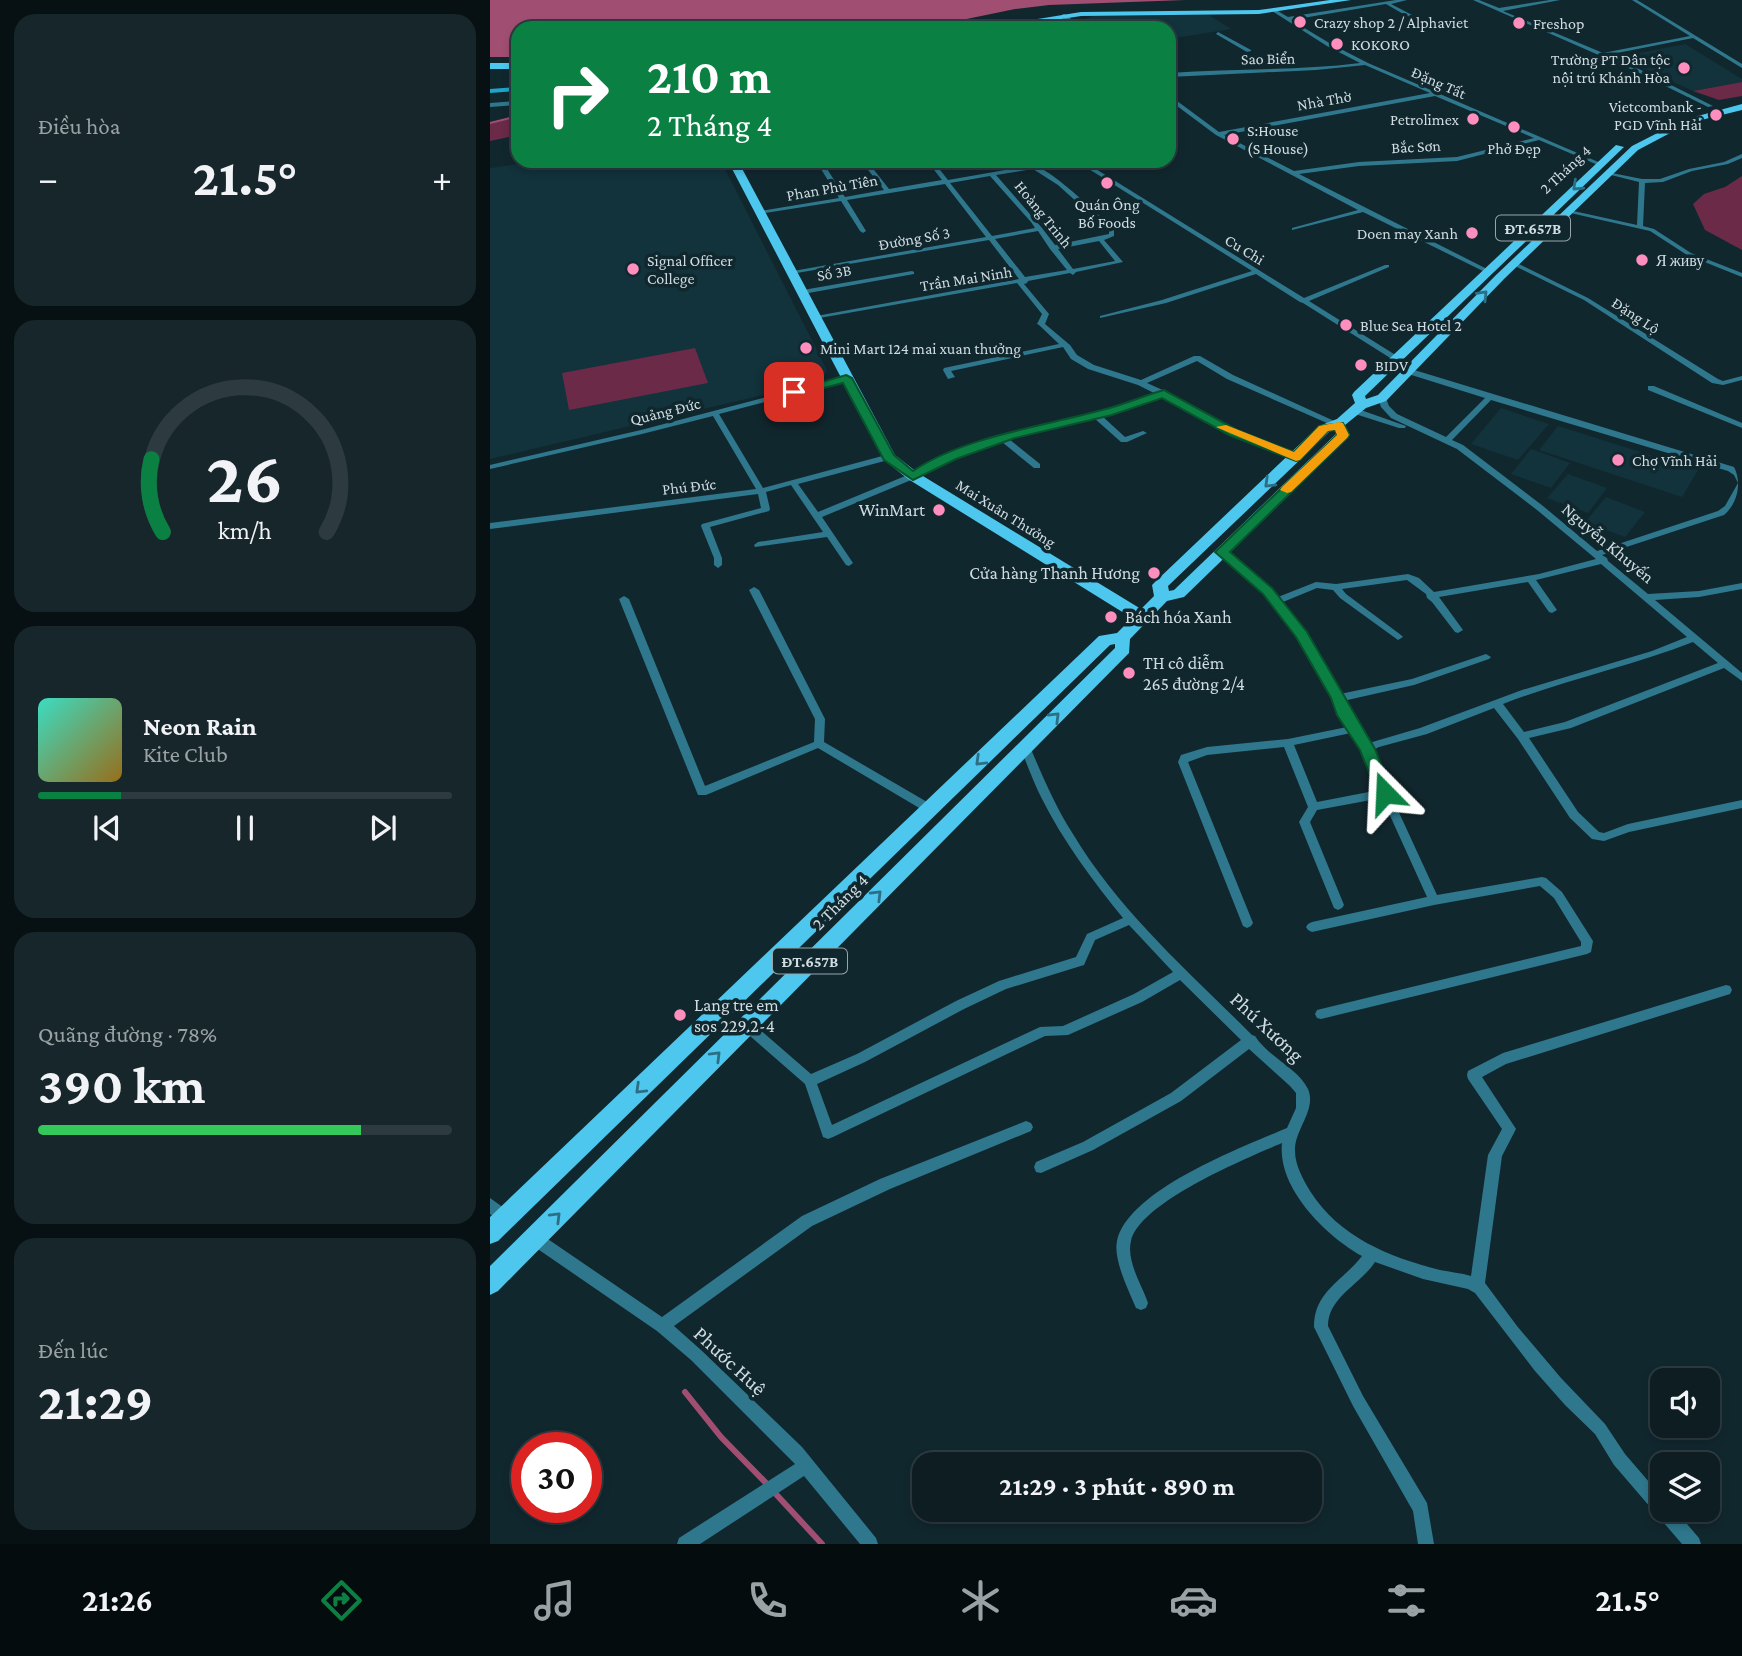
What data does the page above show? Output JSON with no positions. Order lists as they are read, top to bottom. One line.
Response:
{"streets":{"main road":["2 Tháng 4","ĐT.657B","Mai Xuân Thưởng"],"street":["Sao Biển","Đặng Tất","Nhà Thờ","Bắc Sơn","Phan Phù Tiên","Hoàng Trinh","Đường Số 3","Cu Chi","Số 3B","Trần Mai Ninh","Đặng Lộ","Quảng Đức","Phú Đức","Nguyễn Khuyến","Phú Xương","Phước Huệ"]},"crossings":[["Sao Biển","Đặng Tất"],["Đặng Tất","Nhà Thờ"],["Đặng Tất","Bắc Sơn"],["Đặng Tất","2 Tháng 4"],["2 Tháng 4","Cu Chi"],["2 Tháng 4","Đặng Lộ"],["2 Tháng 4","Mai Xuân Thưởng"],["2 Tháng 4","Nguyễn Khuyến"],["2 Tháng 4","Phú Xương"],["2 Tháng 4","Phước Huệ"],["Phan Phù Tiên","Hoàng Trinh"],["Phan Phù Tiên","Mai Xuân Thưởng"],["Hoàng Trinh","Đường Số 3"],["Hoàng Trinh","Trần Mai Ninh"],["Đường Số 3","Mai Xuân Thưởng"],["Số 3B","Mai Xuân Thưởng"],["Trần Mai Ninh","Mai Xuân Thưởng"],["Quảng Đức","Mai Xuân Thưởng"],["Phú Đức","Mai Xuân Thưởng"]],"places":["Crazy shop 2 / Alphaviet","Freshop","KOKORO","Trường PT Dân tộc nội trú Khánh Hòa","Vietcombank - PGD Vĩnh Hải","Petrolimex","Phở Đẹp","S:House (S House)","Quán Ông Bố Foods","Doen may Xanh","Я живу","Signal Officer College","Blue Sea Hotel 2","Mini Mart 124 mai xuan thưởng","BIDV","Chợ Vĩnh Hải","WinMart","Cửa hàng Thanh Hương","Bách hóa Xanh","TH cô diễm 265 đường 2/4","Lang tre em sos 229.2-4"],"page":{"tile":["Điều hòa",["Quãng đường · 78%","390 km"],["Đến lúc","21:29"]],"turn":["210 m","2 Tháng 4"],"heat":["−","21.5°","+"],"song":["Neon Rain","Kite Club"],"limit":"30","trip":"21:29 · 3 phút · 890 m","tabs":["21:26","21.5°"],"gauge":["26","km/h"]}}
